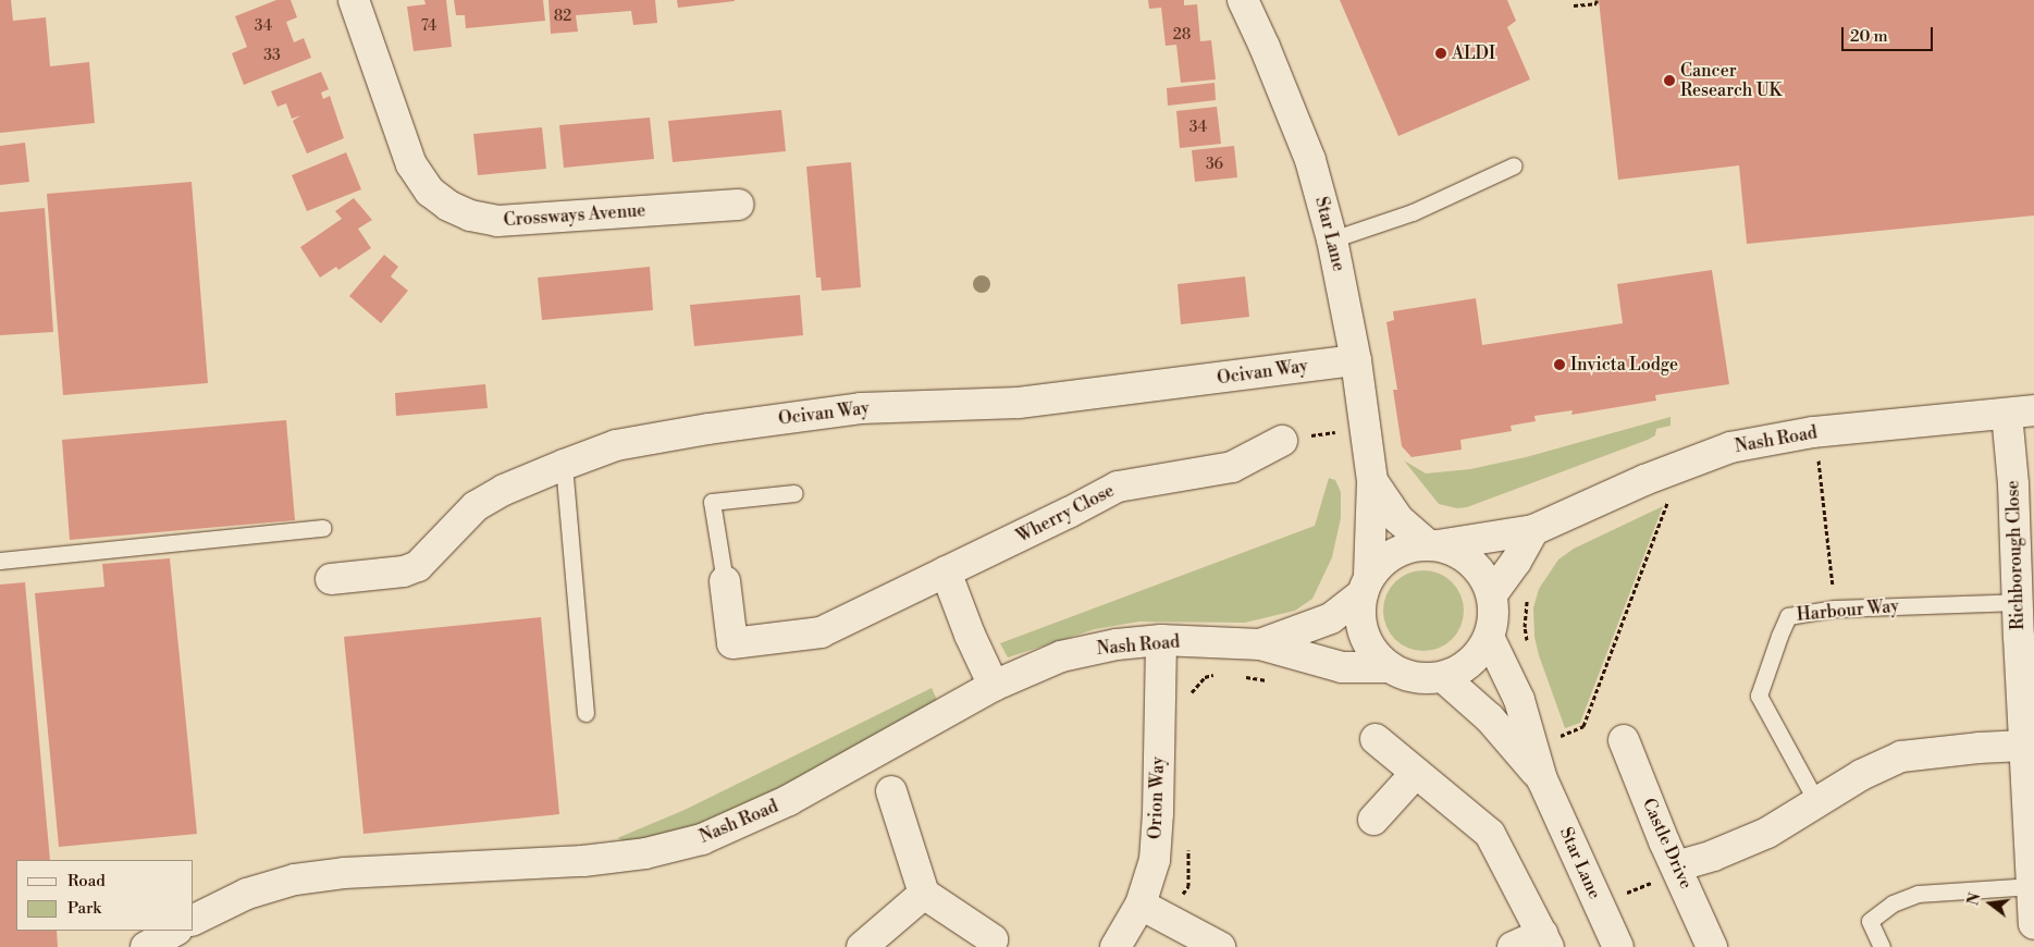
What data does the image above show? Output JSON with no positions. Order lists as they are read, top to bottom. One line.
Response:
{"streets":{"street":["Crossways Avenue","Star Lane","Ocivan Way","Nash Road","Wherry Close","Richborough Close","Orion Way","Castle Drive"],"lane":["Harbour Way"]},"crossings":[["Star Lane","Ocivan Way"],["Star Lane","Nash Road"],["Nash Road","Richborough Close"],["Nash Road","Orion Way"],["Richborough Close","Harbour Way"]],"places":["ALDI","Cancer Research UK","Invicta Lodge"],"house_numbers":["82","34","74","28","33","34","36"],"legend":["Road","Park"],"scale_bar":"20 m","north":"left"}
